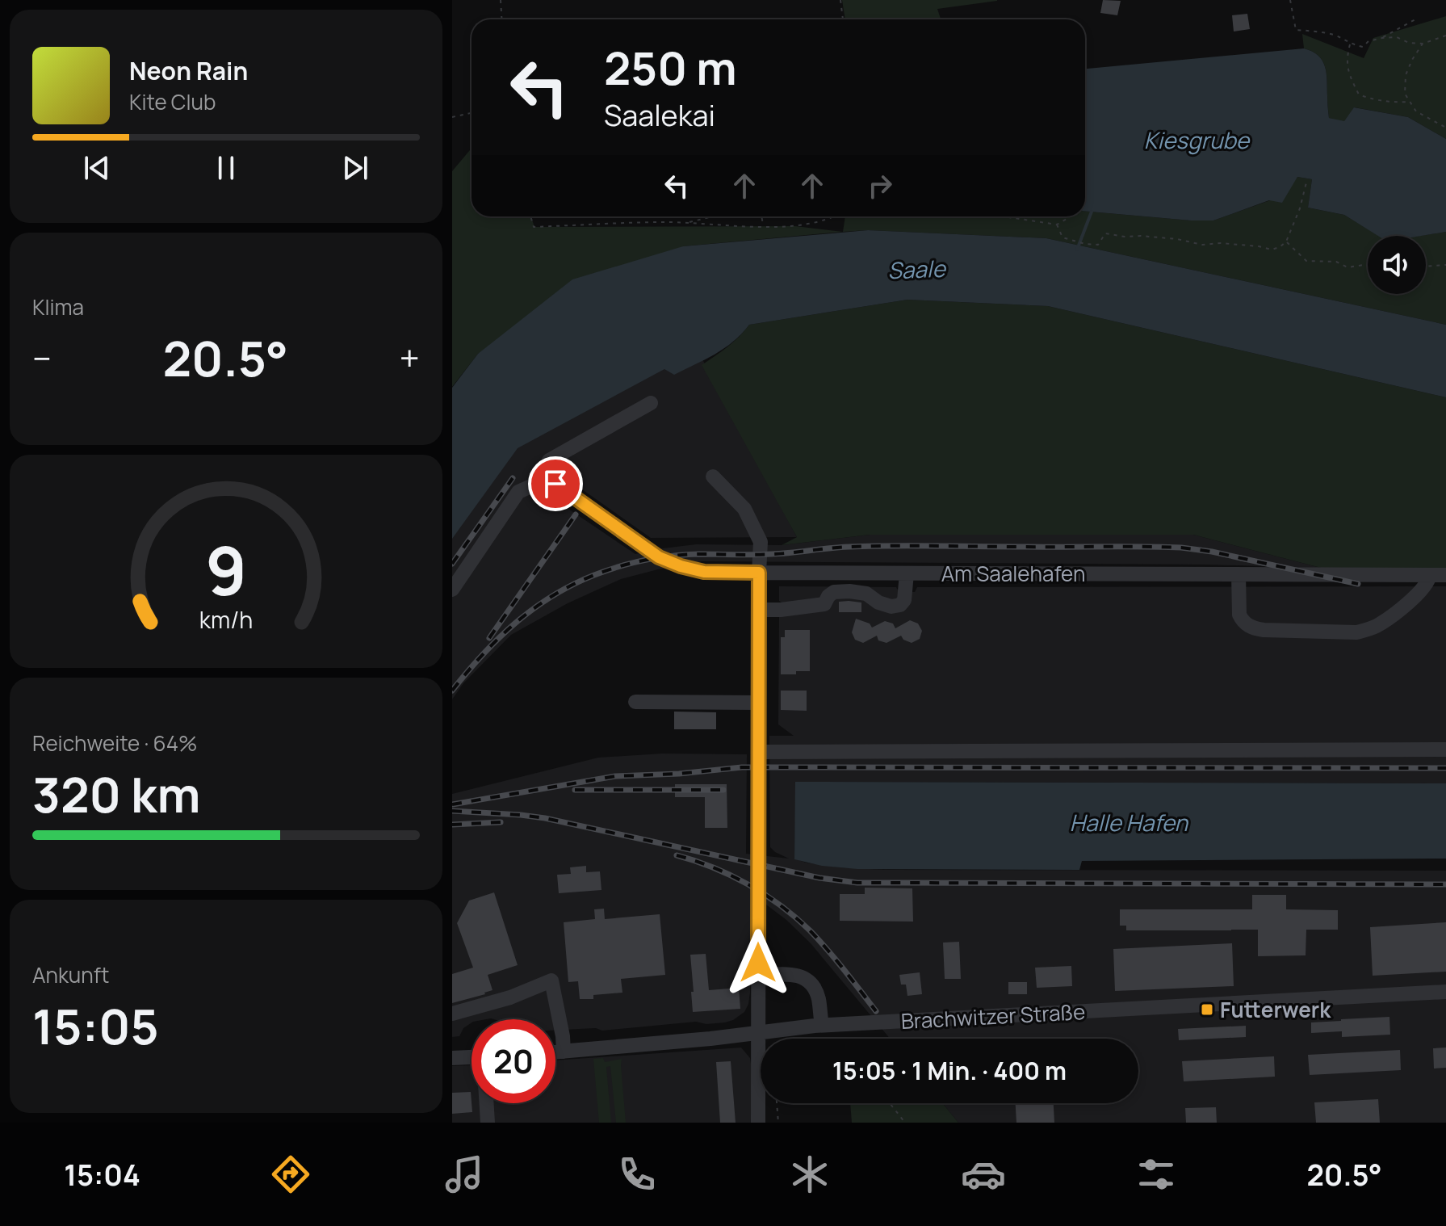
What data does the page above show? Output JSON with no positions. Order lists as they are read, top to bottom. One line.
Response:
{"streets":{"street":["Am Saalehafen","Brachwitzer Straße"]},"water":["Kiesgrube","Saale","Halle Hafen"],"places":{"transit":["Futterwerk"]},"page":{"turn":["250 m","Saalekai"],"song":["Neon Rain","Kite Club"],"tile":["Klima",["Reichweite · 64%","320 km"],["Ankunft","15:05"]],"heat":["−","20.5°","+"],"limit":"20","trip":"15:05 · 1 Min. · 400 m","tabs":["15:04","20.5°"],"gauge":["9","km/h"]}}
